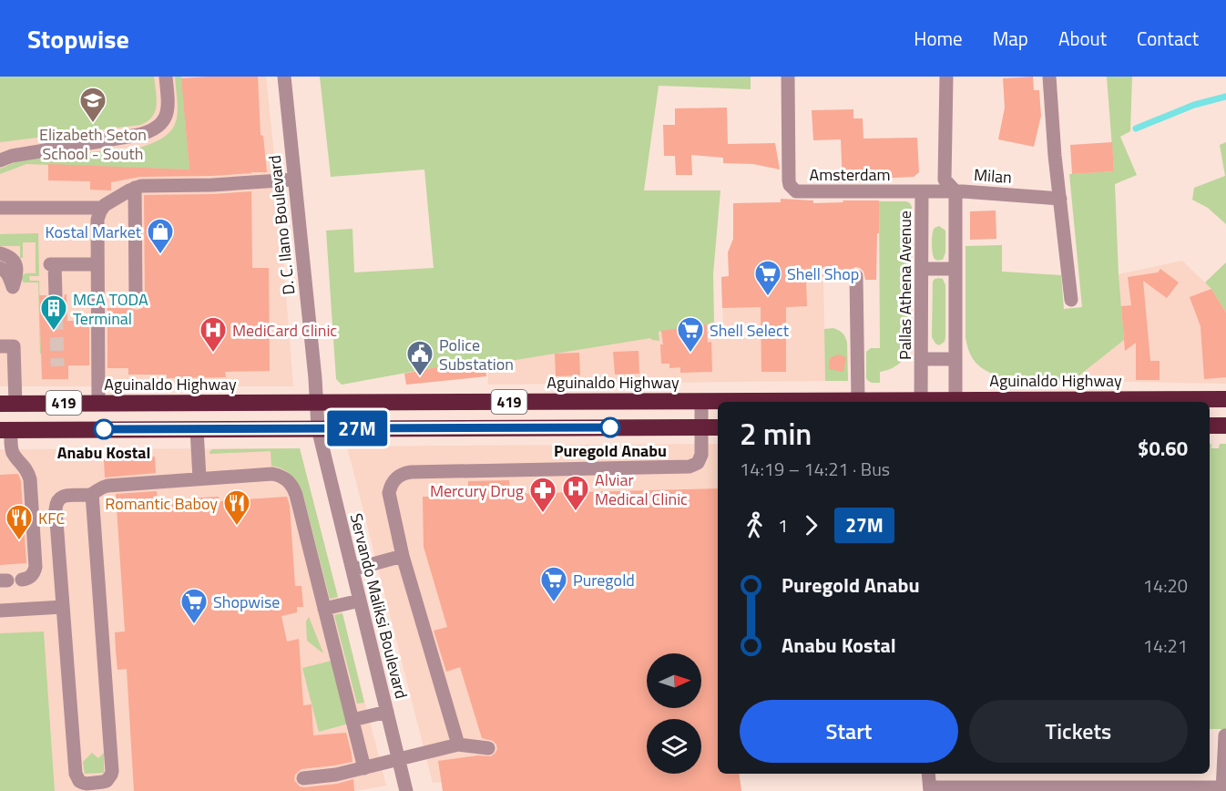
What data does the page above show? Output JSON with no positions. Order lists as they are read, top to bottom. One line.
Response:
{"streets":{"highway":["Aguinaldo Highway","419"],"street":["Amsterdam","Milan","D. C. Ilano Boulevard","Pallas Athena Avenue","Servando Maliksi Boulevard"]},"crossings":[["Amsterdam","Milan"],["Amsterdam","Pallas Athena Avenue"],["Milan","Pallas Athena Avenue"],["D. C. Ilano Boulevard","Aguinaldo Highway"],["D. C. Ilano Boulevard","419"],["D. C. Ilano Boulevard","Servando Maliksi Boulevard"],["419","Servando Maliksi Boulevard"]],"places":{"school or university":["Elizabeth Seton School - South"],"shop":["Kostal Market"],"supermarket":["Shell Shop","Shell Select","Puregold","Shopwise"],"building":["MCA TODA Terminal"],"hospital":["MediCard Clinic","Alviar Medical Clinic"],"public building":["Police Substation"],"other":["Puregold Anabu","Anabu Kostal"],"pharmacy":["Mercury Drug"],"restaurant":["Romantic Baboy","KFC"]},"lines":["bus line 27M"],"north":"right","page":{"header":"Stopwise","nav":["Home","Map","About","Contact"],"on_map":"27M","heading":["2 min","14:19 – 14:21 · Bus","$0.60"],"legs":["1","27M"],"list":[{"name":"Puregold Anabu","value":"14:20"},{"name":"Anabu Kostal","value":"14:21"}],"buttons":["Start","Tickets"]}}
